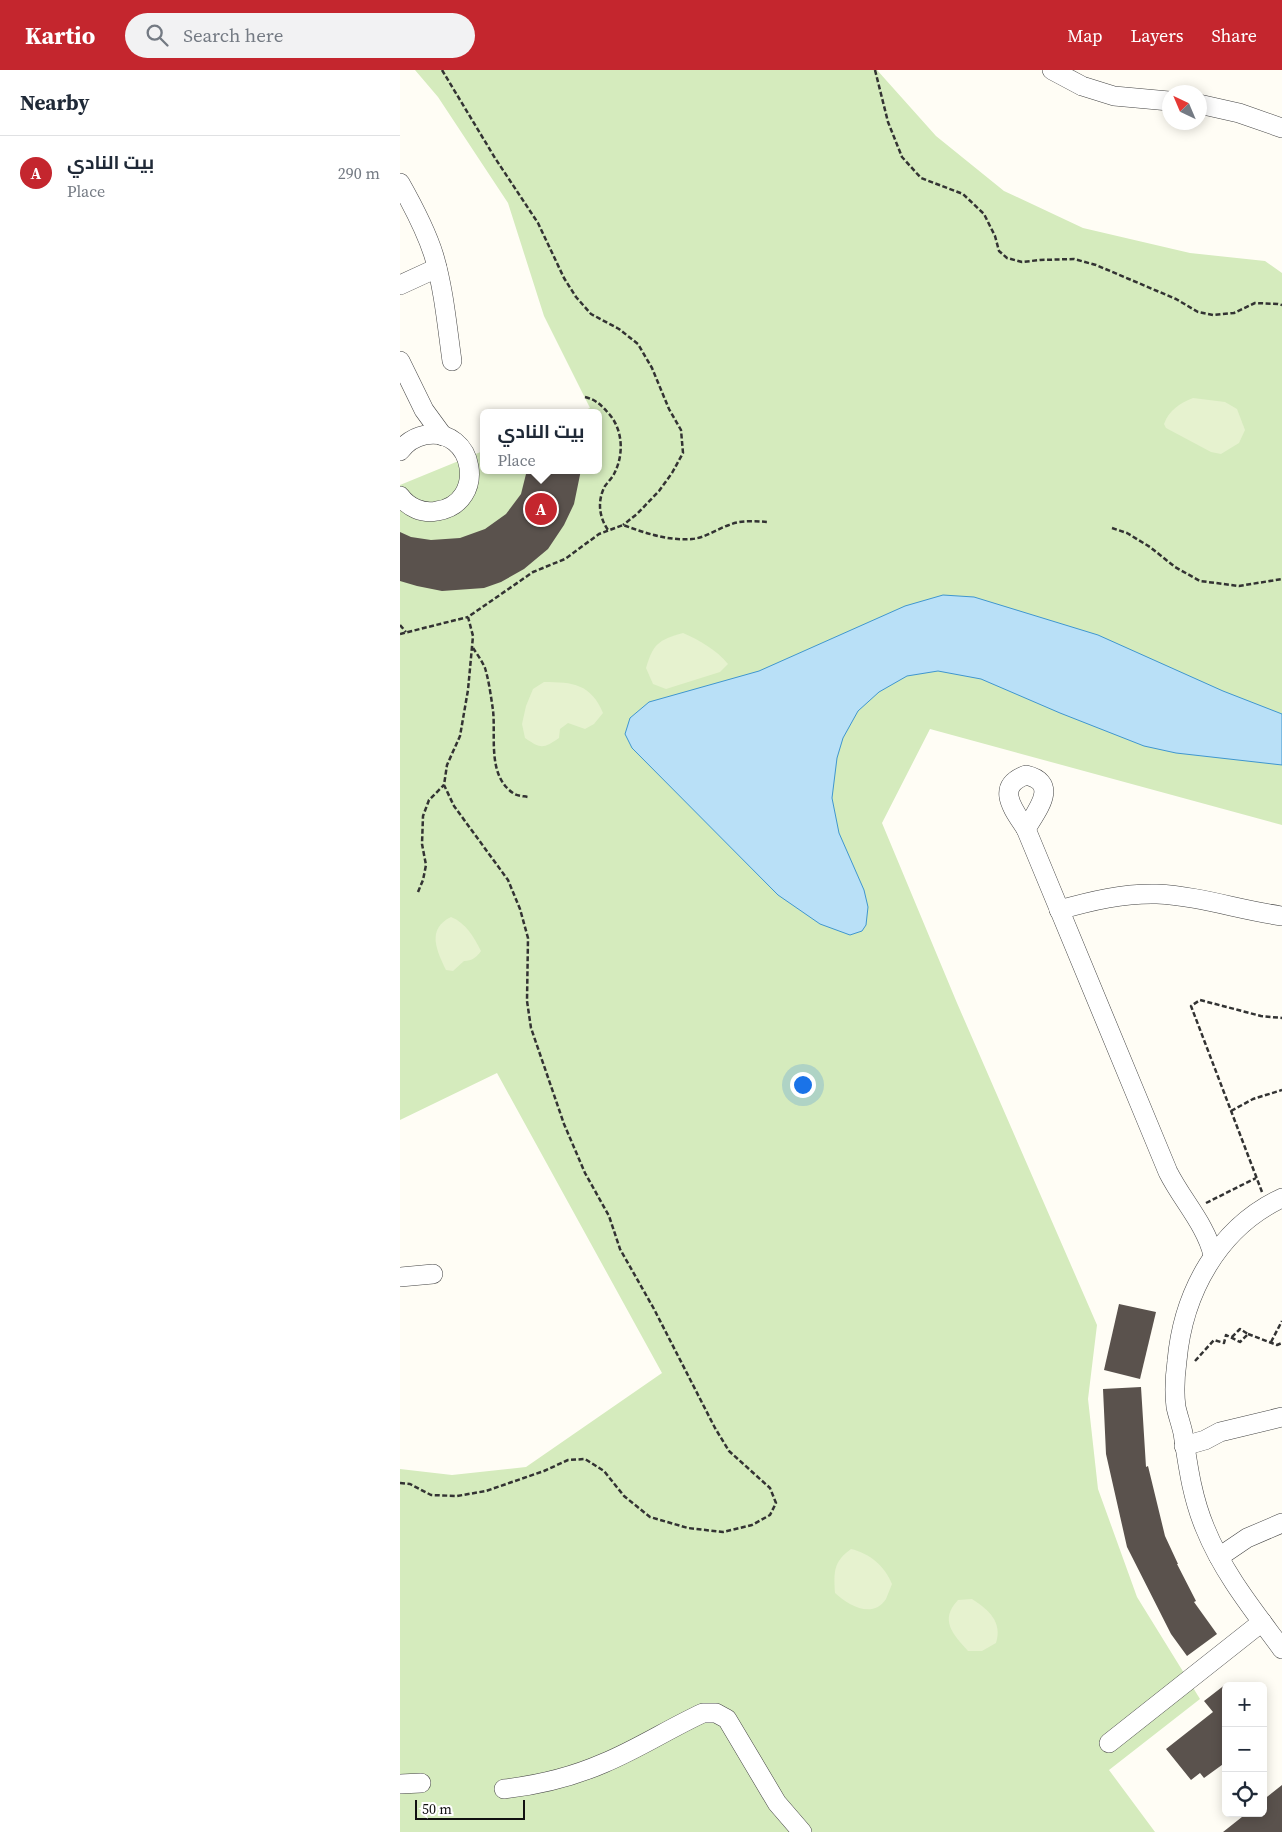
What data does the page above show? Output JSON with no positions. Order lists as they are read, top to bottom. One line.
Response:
{"scale_bar":"50 m","north":"top left","page":{"header":"Kartio","search":"Search here","nav":["Map","Layers","Share"],"heading":"Nearby","list":[{"mark":"A","name":"بيت النادي","note":"Place","value":"290 m"}],"popup":["بيت النادي","Place"],"pins":"A","map_buttons":["+","−"],"scale":"50 m"}}
